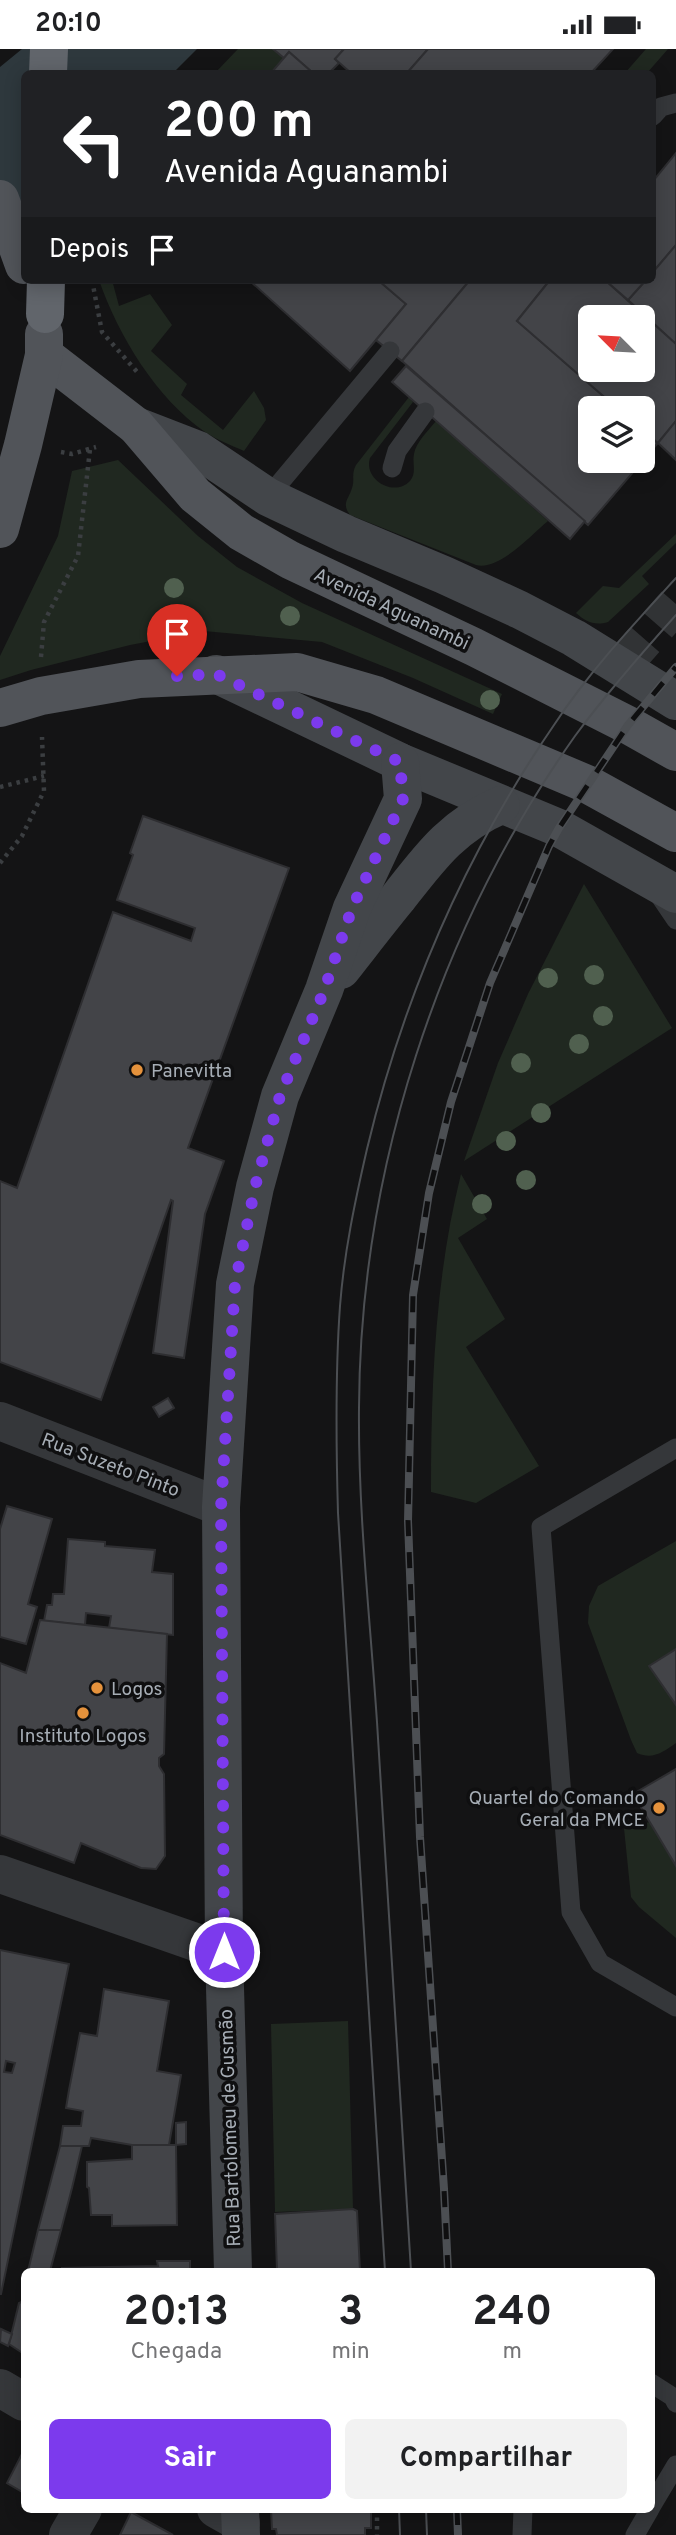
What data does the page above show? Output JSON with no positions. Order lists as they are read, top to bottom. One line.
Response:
{"streets":{"main road":["Avenida Aguanambi"],"street":["Rua Suzeto Pinto","Rua Bartolomeu de Gusmão"]},"crossings":[["Rua Suzeto Pinto","Rua Bartolomeu de Gusmão"]],"places":["Panevitta","Logos","Instituto Logos","Quartel do Comando Geral da PMCE"],"north":"top left","page":{"status":"20:10","turn":["200 m","Avenida Aguanambi"],"then":"Depois","eta":["20:13","Chegada","3","min","240","m"],"buttons":["Sair","Compartilhar"]}}
